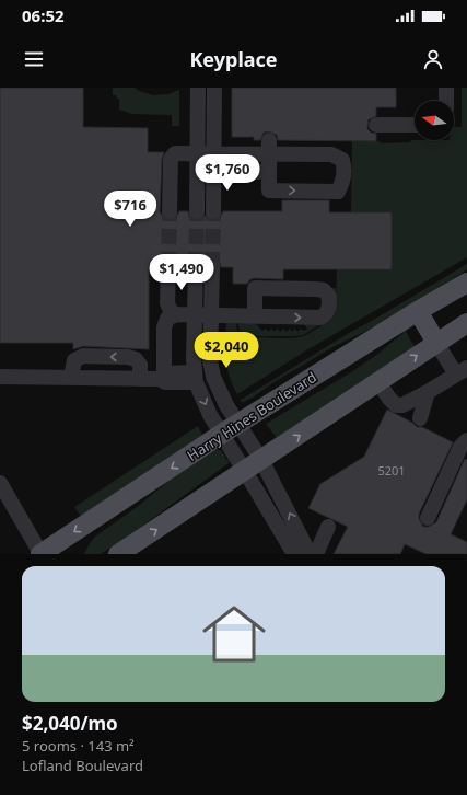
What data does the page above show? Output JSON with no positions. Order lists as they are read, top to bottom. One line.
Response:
{"streets":{"main road":["Harry Hines Boulevard"]},"house_numbers":["5201"],"north":"left","page":{"status":"06:52","header":"Keyplace","price":["$1,760","$716","$1,490","$2,040"],"list":[{"name":"$2,040/mo","note":"5 rooms · 143 m² · Lofland Boulevard"}]}}
